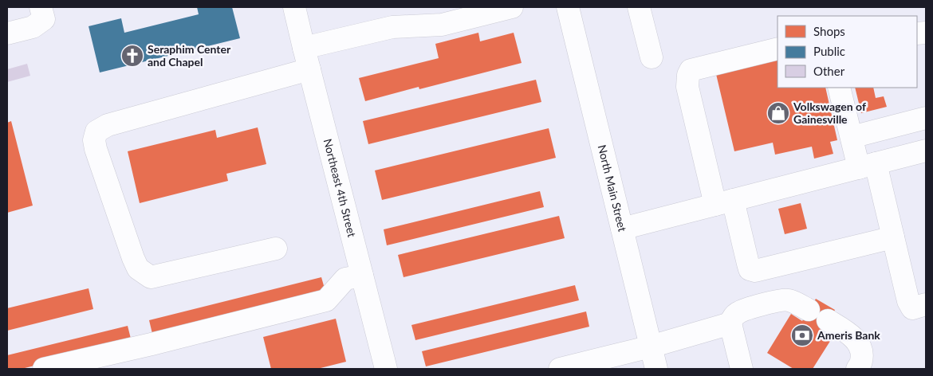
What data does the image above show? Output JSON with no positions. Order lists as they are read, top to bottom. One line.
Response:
{"streets":{"street":["Northeast 4th Street","North Main Street"]},"places":{"church":["Seraphim Center and Chapel"],"shop":["Volkswagen of Gainesville"],"bank":["Ameris Bank"]},"legend":["Shops","Public","Other"]}
